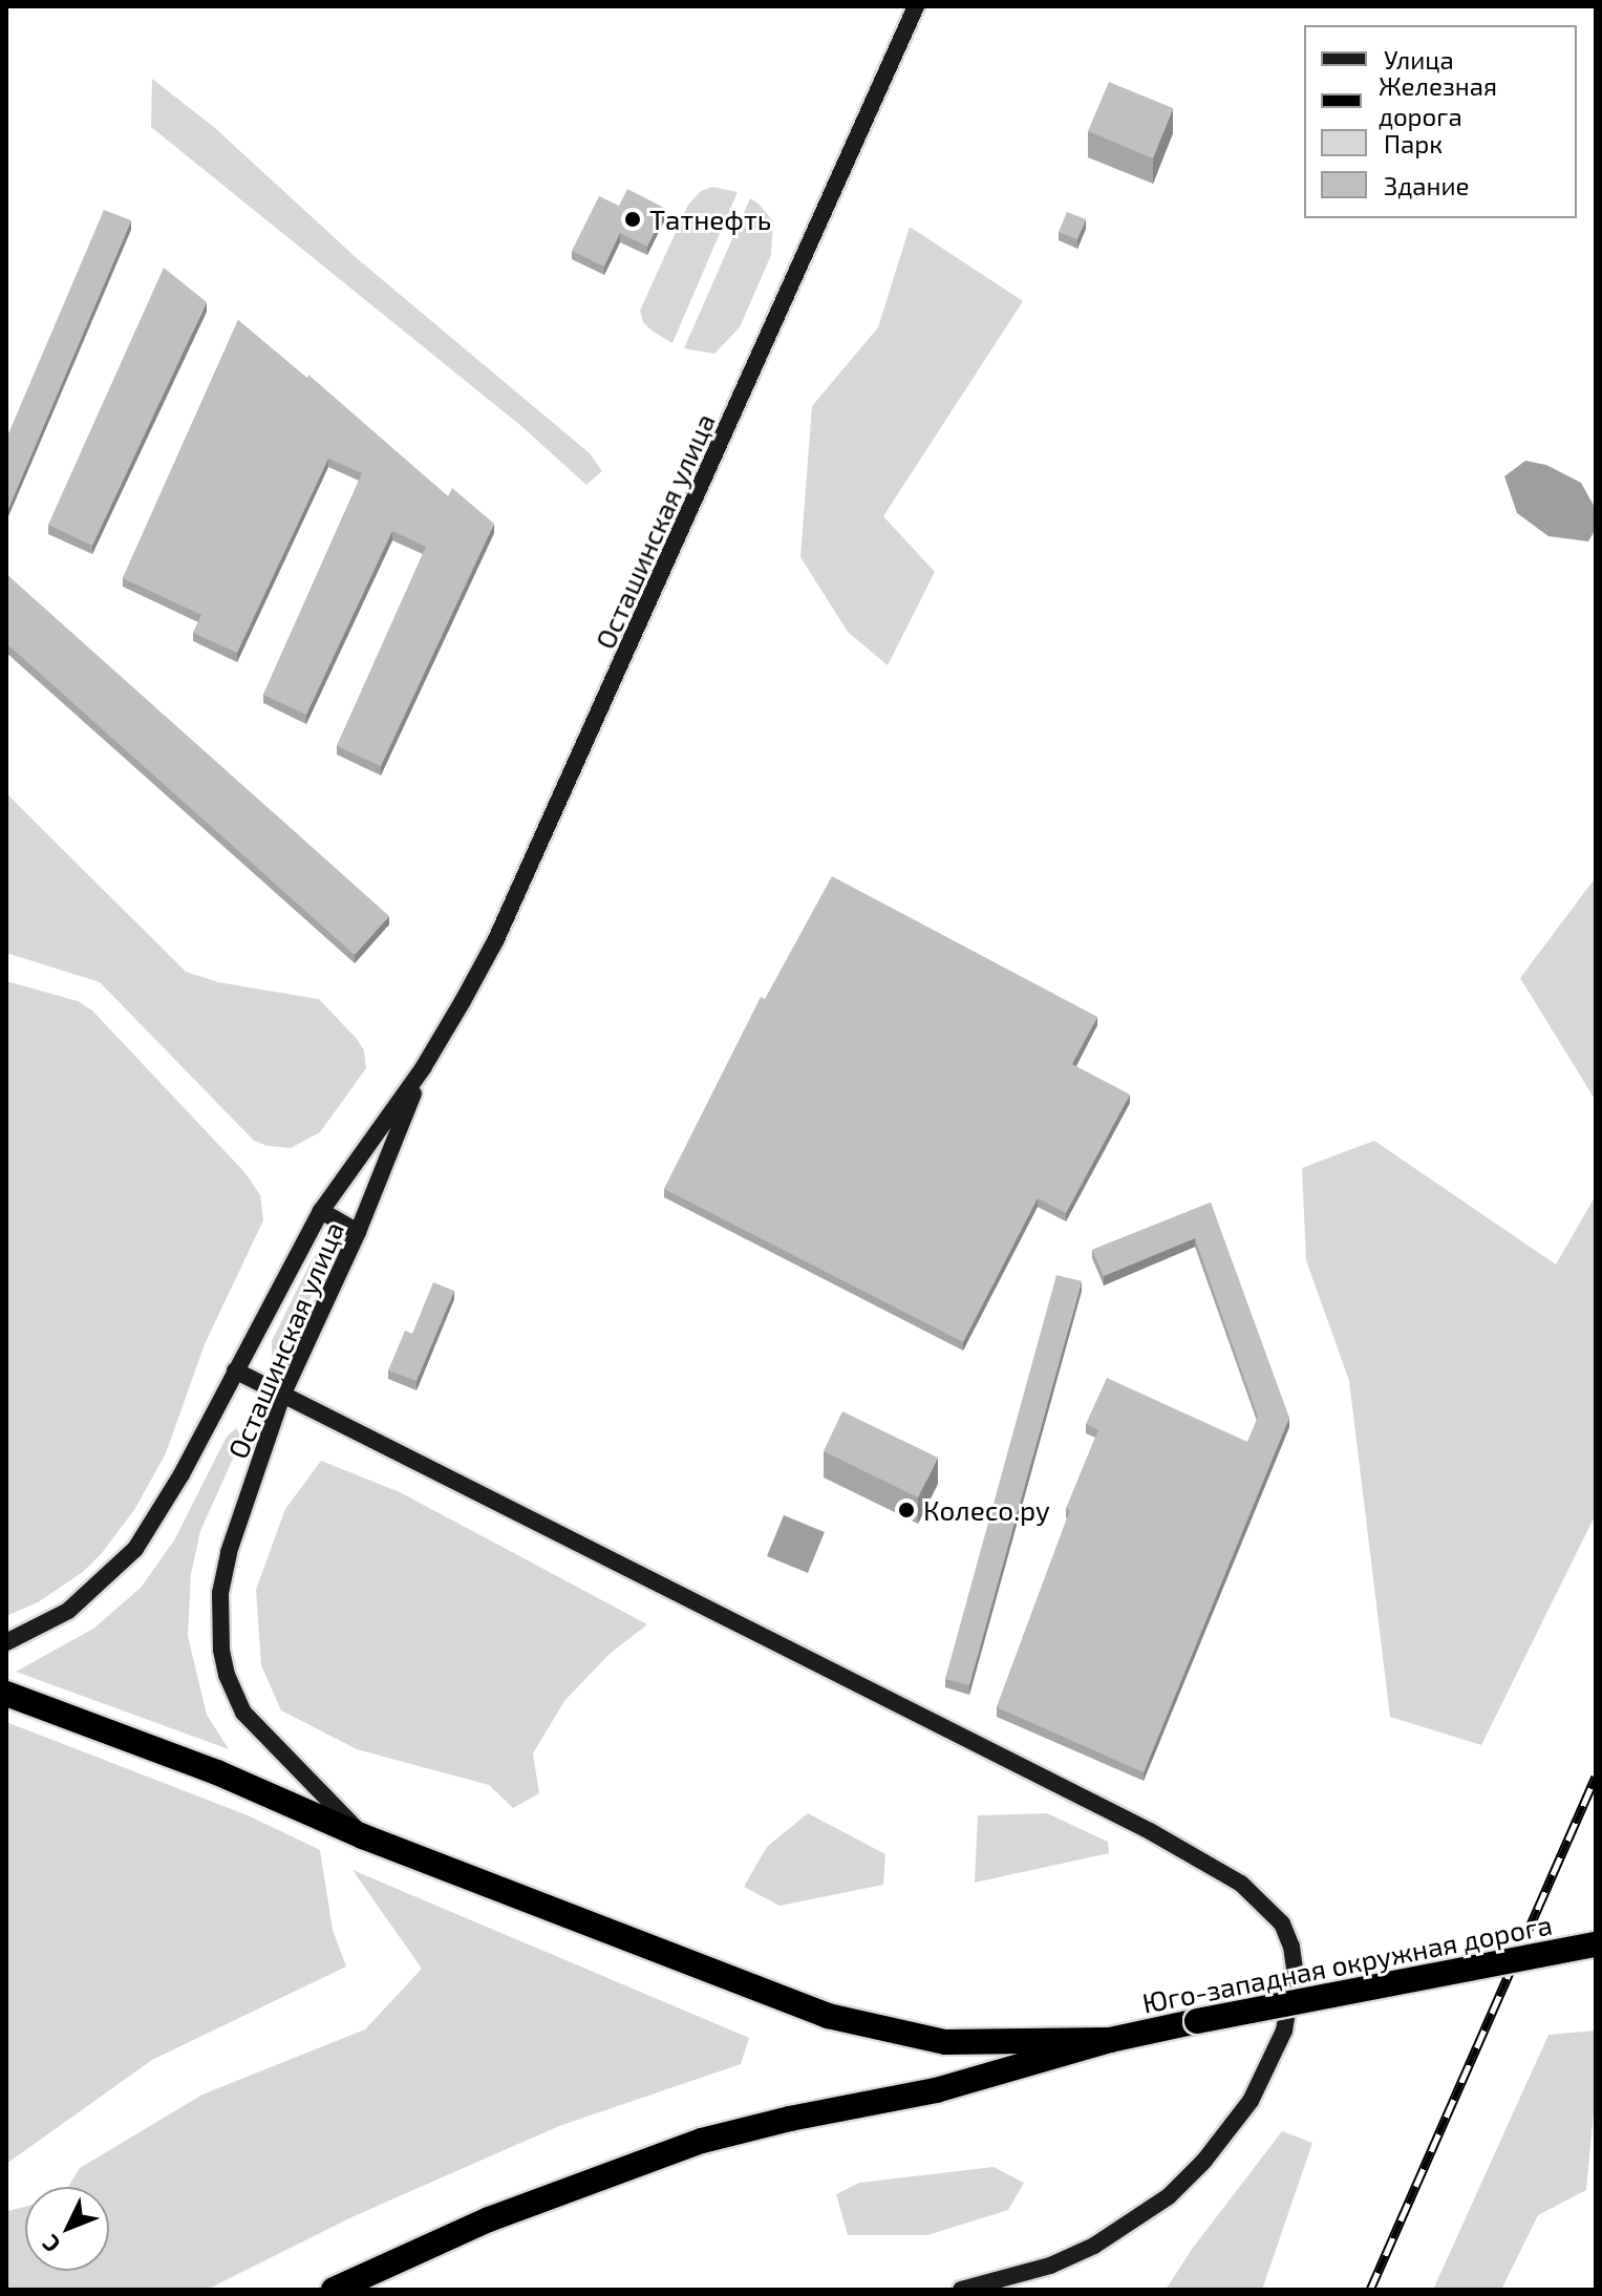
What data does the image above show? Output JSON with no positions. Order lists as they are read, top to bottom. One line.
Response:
{"streets":{"highway":["Юго-западная окружная дорога"],"street":["Осташинская улица"]},"places":["Татнефть","Колесо.ру"],"legend":["Улица","Железная дорога","Парк","Здание"],"north":"bottom left"}
